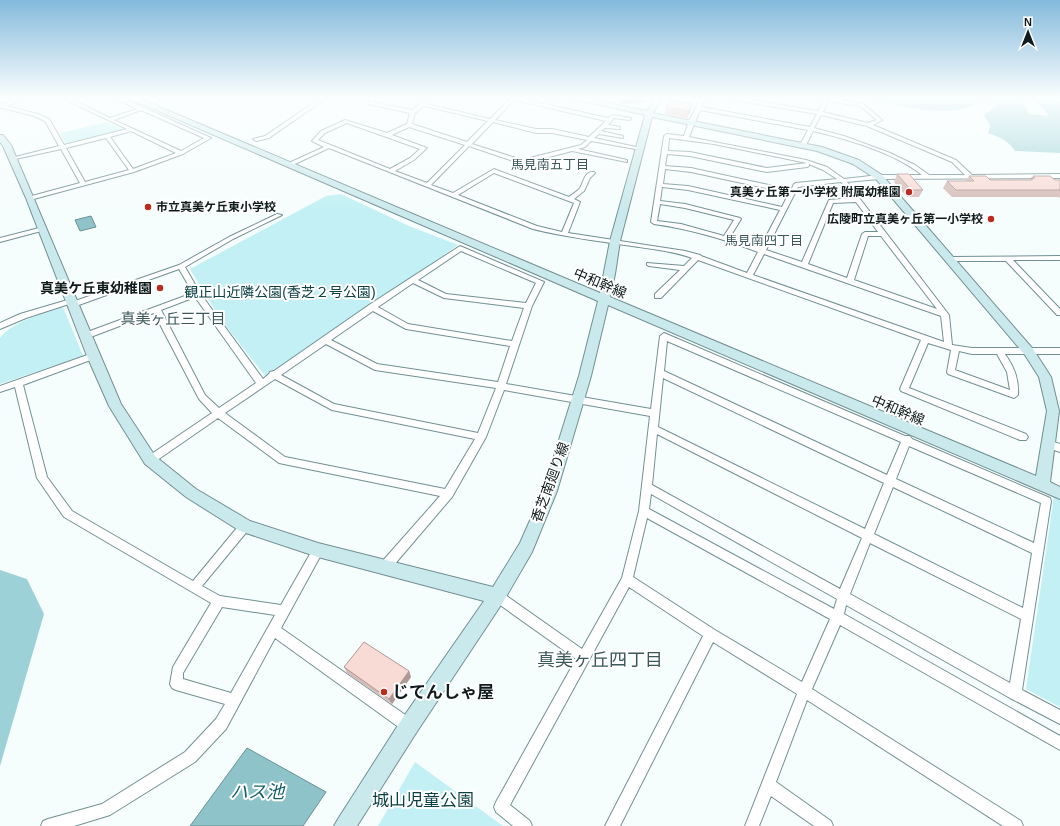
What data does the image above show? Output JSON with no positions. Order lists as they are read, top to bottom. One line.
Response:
{"streets":{"street":["中和幹線","香芝南廻り線"]},"crossings":[["中和幹線","香芝南廻り線"]],"districts":["馬見南五丁目","馬見南四丁目","真美ヶ丘三丁目","真美ヶ丘四丁目"],"water":["ハス池"],"parks":["観正山近隣公園(香芝２号公園)","城山児童公園"],"places":["真美ヶ丘第一小学校 附属幼稚園","市立真美ケ丘東小学校","広陵町立真美ヶ丘第一小学校","真美ケ丘東幼稚園","じてんしゃ屋"],"north":"top"}
